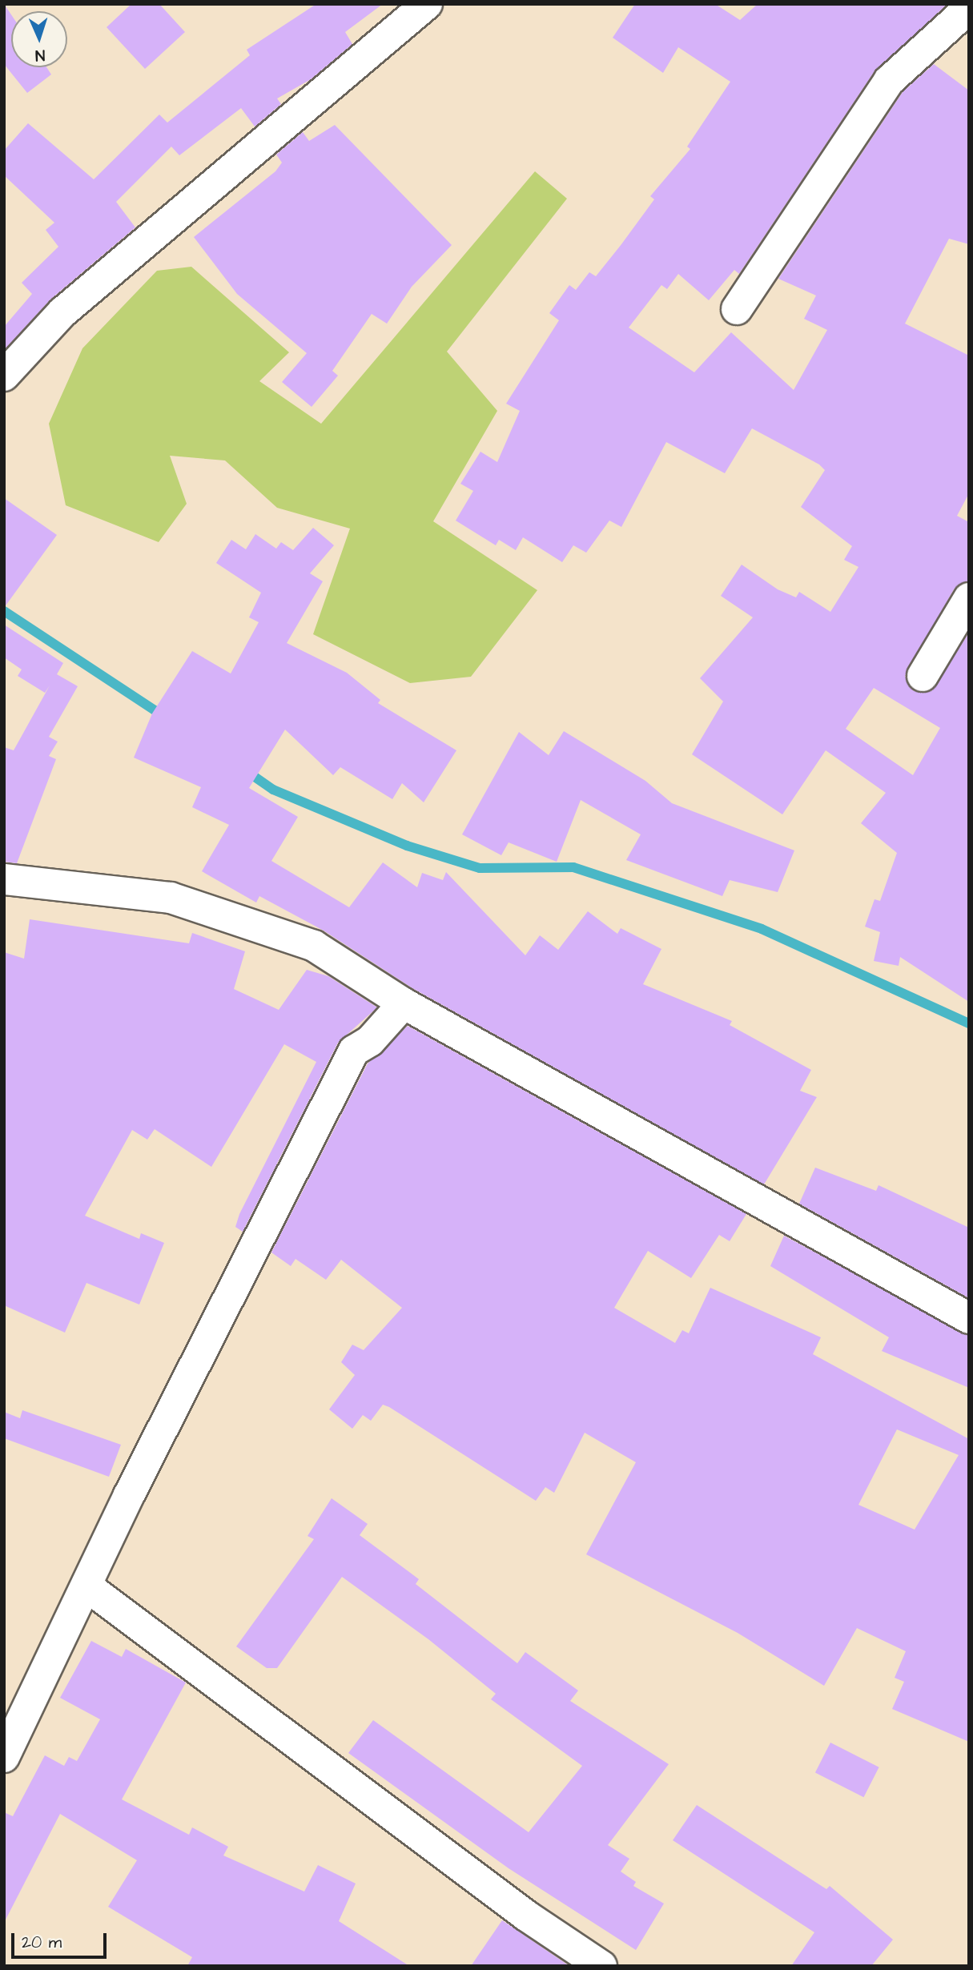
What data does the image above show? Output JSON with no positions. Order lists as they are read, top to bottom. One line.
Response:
{"scale_bar":"20 m","north":"bottom"}
